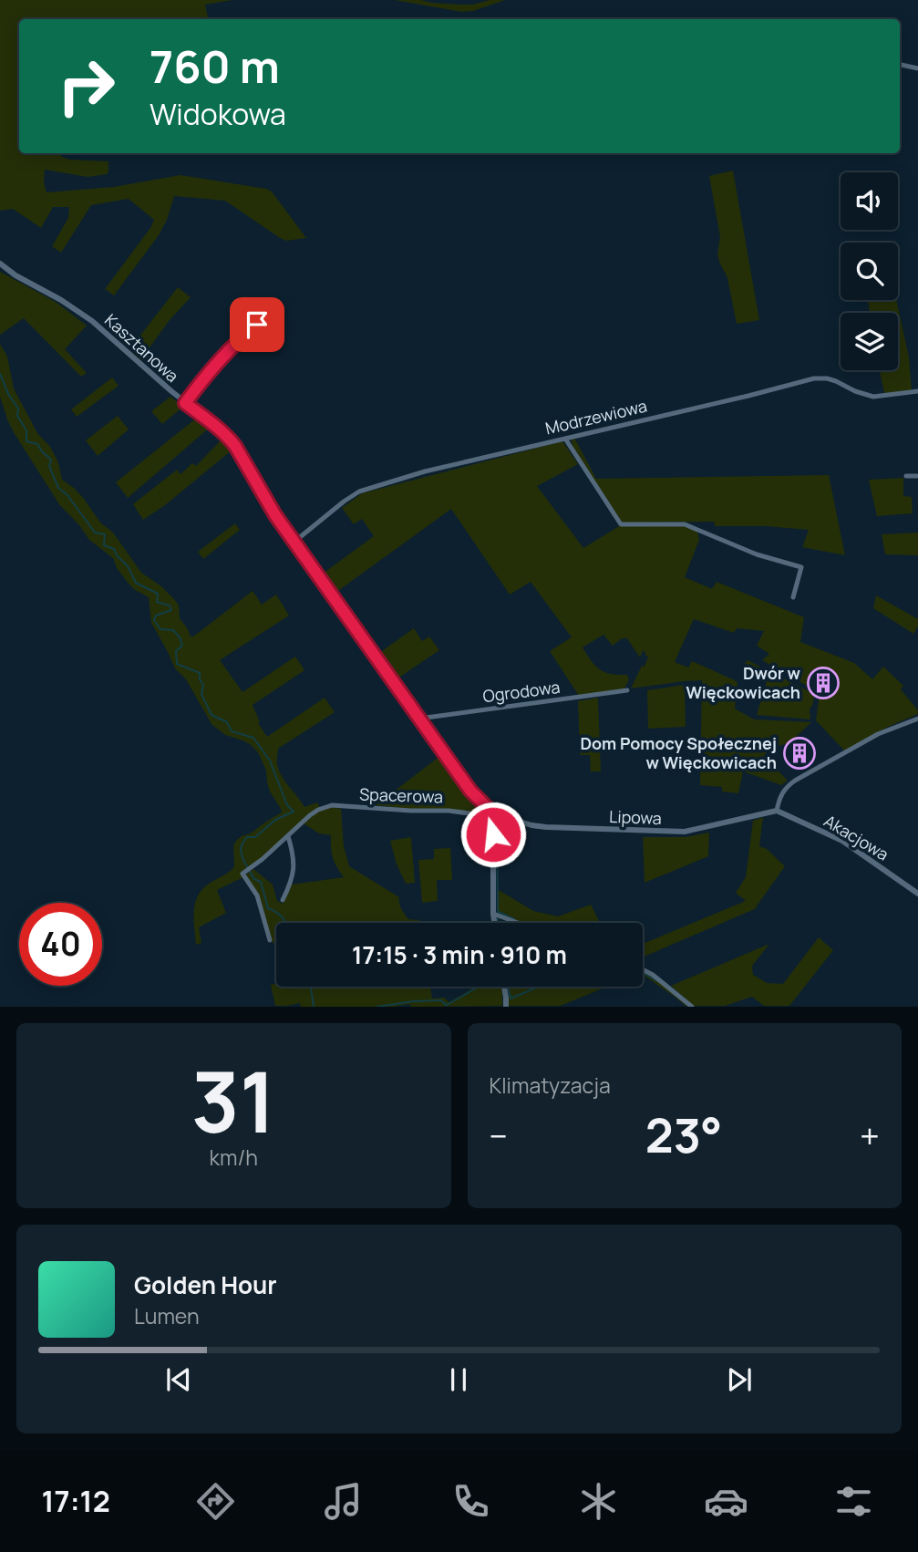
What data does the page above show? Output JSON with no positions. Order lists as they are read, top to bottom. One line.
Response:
{"streets":{"street":["Kasztanowa","Modrzewiowa","Ogrodowa","Spacerowa","Lipowa","Akacjowa"]},"crossings":[["Kasztanowa","Modrzewiowa"],["Kasztanowa","Ogrodowa"],["Kasztanowa","Spacerowa"],["Kasztanowa","Lipowa"],["Spacerowa","Lipowa"],["Lipowa","Akacjowa"]],"places":{"building":["Dwór w Więckowicach","Dom Pomocy Społecznej w Więckowicach"]},"page":{"turn":["760 m","Widokowa"],"limit":"40","trip":"17:15 · 3 min · 910 m","tile":[["31","km/h"],"Klimatyzacja"],"heat":["−","23°","+"],"song":["Golden Hour","Lumen"],"tabs":"17:12"}}
